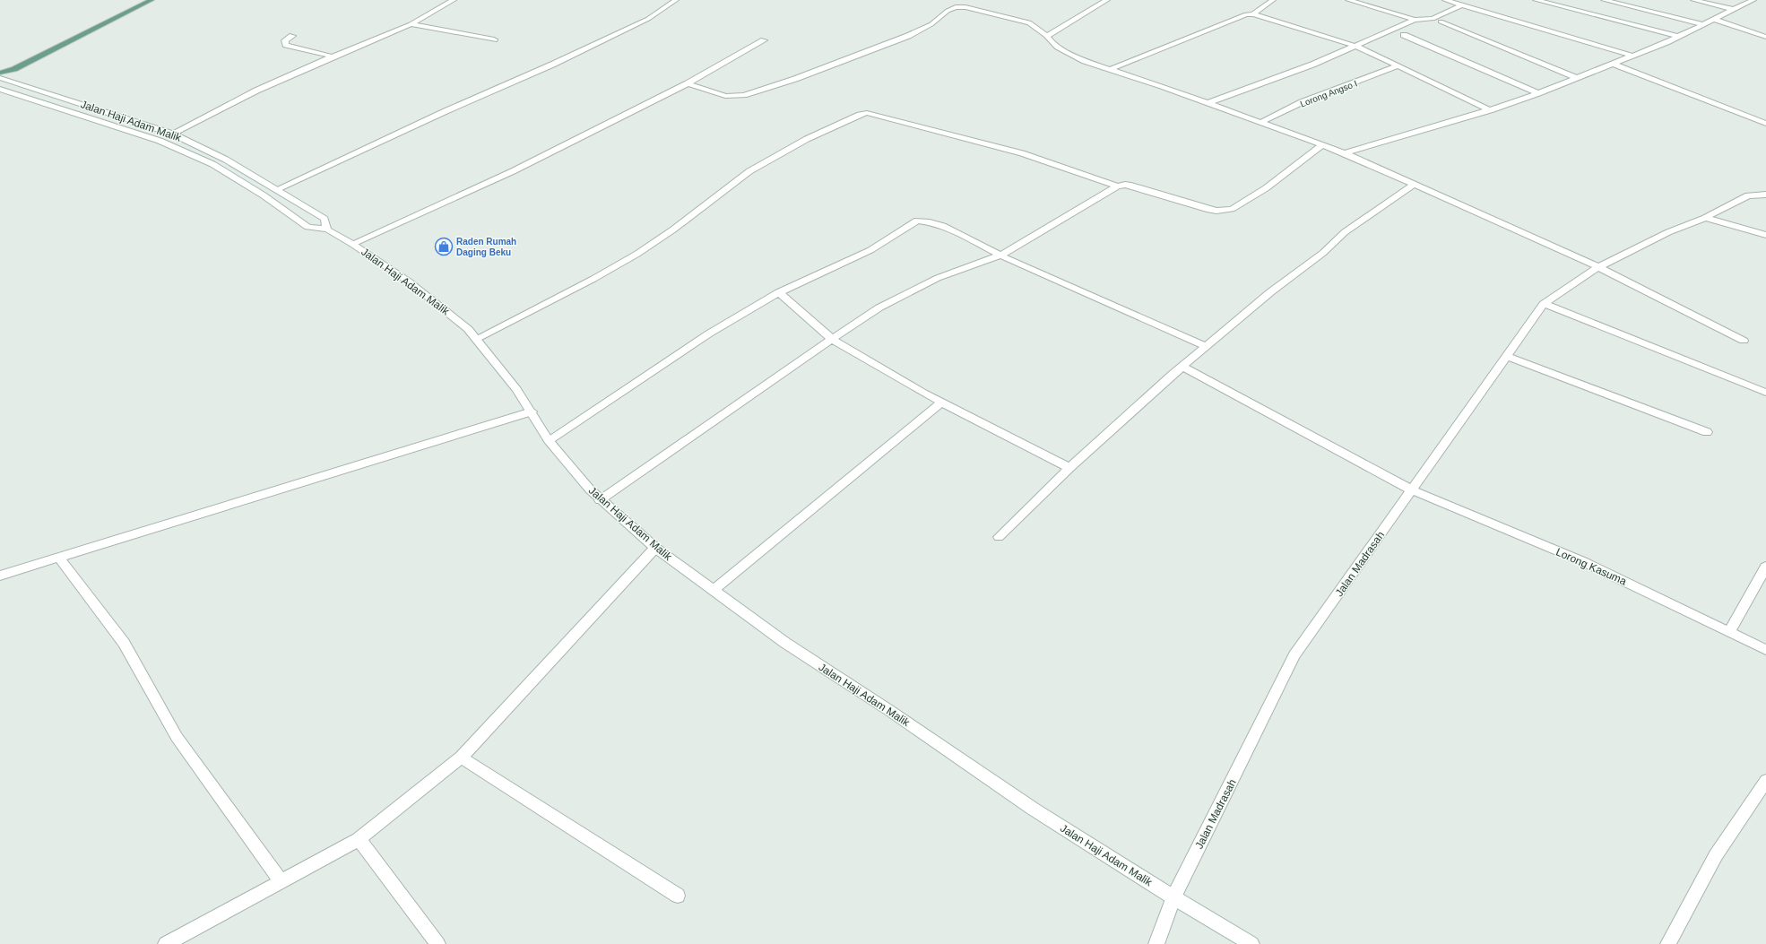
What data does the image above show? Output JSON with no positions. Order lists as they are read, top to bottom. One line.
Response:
{"streets":{"street":["Lorong Angso I","Jalan Haji Adam Malik","Jalan Madrasah","Lorong Kasuma"]},"crossings":[["Jalan Haji Adam Malik","Jalan Madrasah"],["Jalan Madrasah","Lorong Kasuma"]],"places":{"shop":["Raden Rumah Daging Beku"]}}
